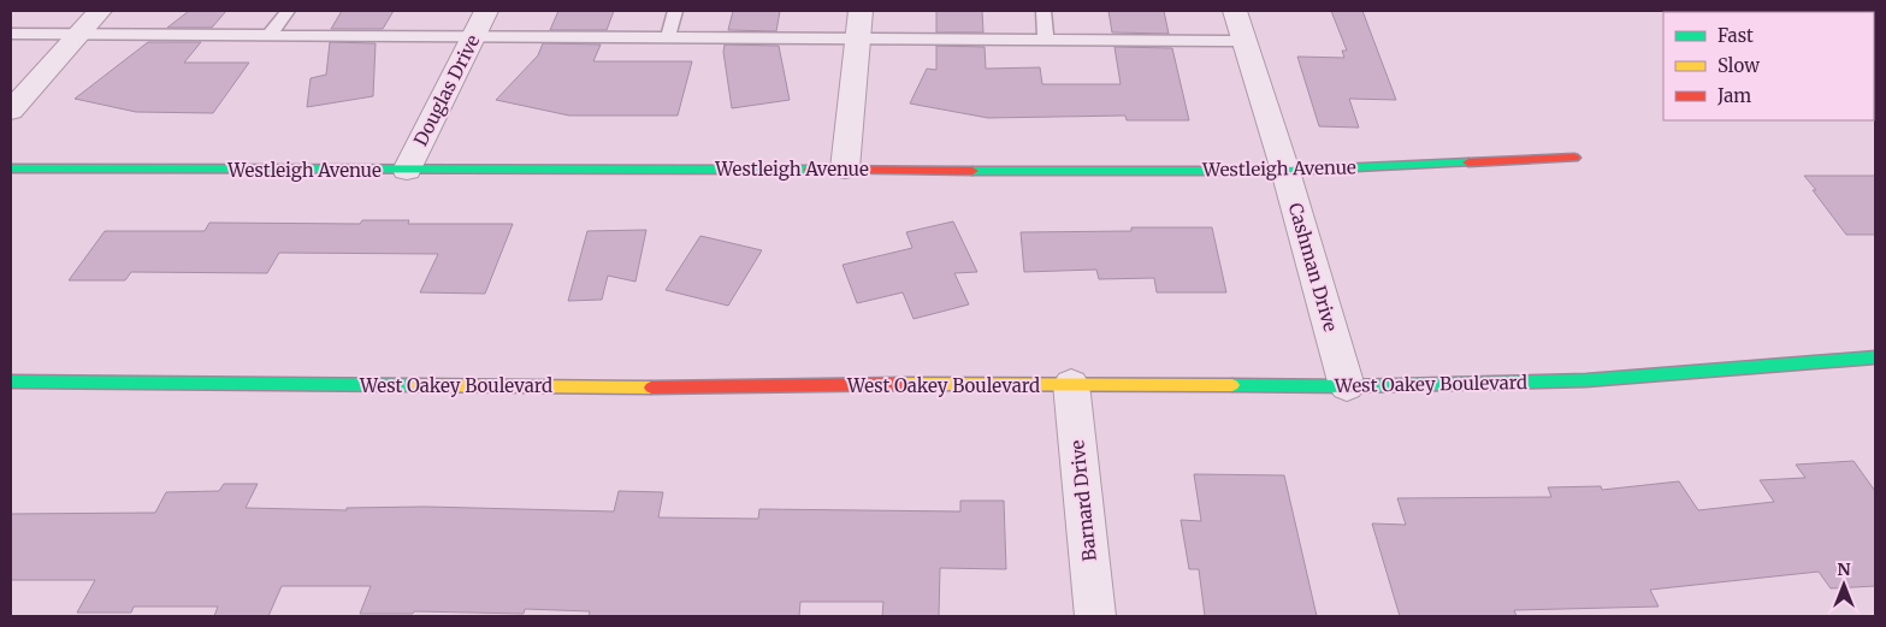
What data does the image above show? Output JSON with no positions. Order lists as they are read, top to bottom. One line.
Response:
{"streets":{"street":["Douglas Drive","Westleigh Avenue","Cashman Drive","West Oakey Boulevard","Barnard Drive"]},"crossings":[["Douglas Drive","Westleigh Avenue"],["Westleigh Avenue","Cashman Drive"],["Cashman Drive","West Oakey Boulevard"],["West Oakey Boulevard","Barnard Drive"]],"legend":["Fast","Slow","Jam"],"north":"top"}
